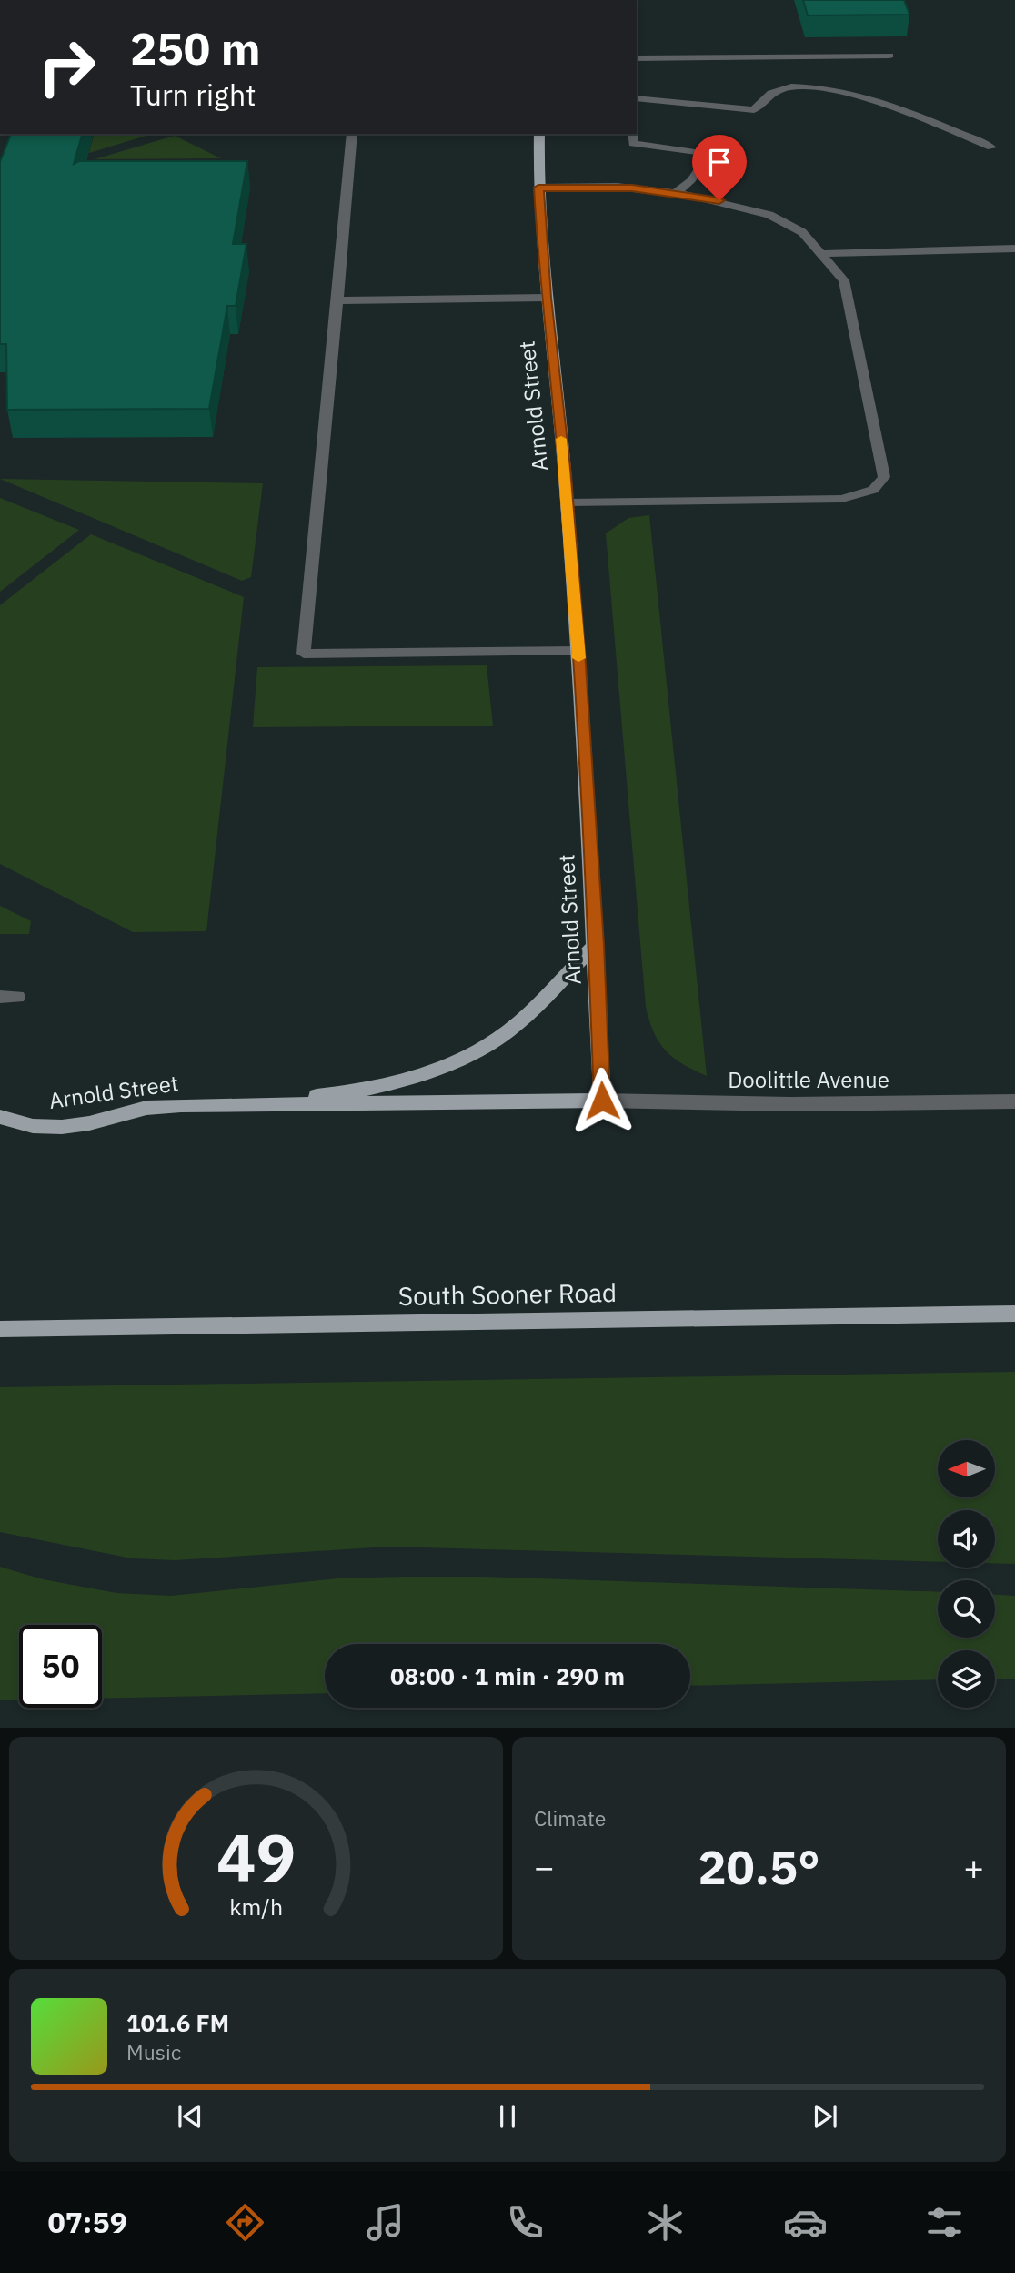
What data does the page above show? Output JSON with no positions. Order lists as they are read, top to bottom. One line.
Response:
{"streets":{"main road":["Arnold Street","South Sooner Road"],"street":["Doolittle Avenue"]},"crossings":[["Arnold Street","Doolittle Avenue"]],"north":"left","page":{"turn":["250 m","Turn right"],"limit":"50","trip":"08:00 · 1 min · 290 m","tile":"Climate","heat":["−","20.5°","+"],"song":["101.6 FM","Music"],"tabs":"07:59","gauge":["49","km/h"]}}
